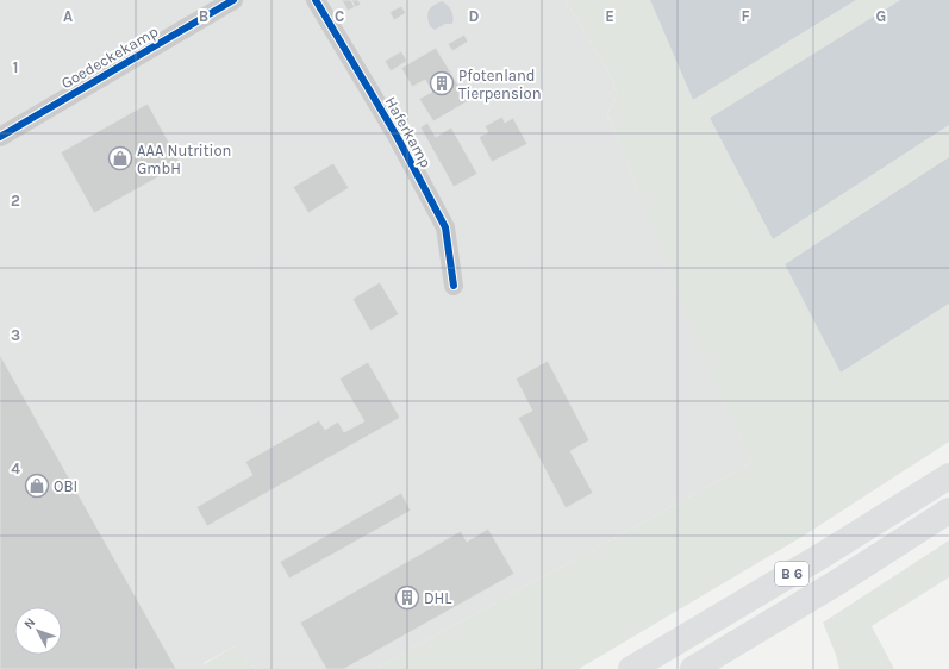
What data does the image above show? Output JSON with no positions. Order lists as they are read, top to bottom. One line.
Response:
{"streets":{"highway":["B 6"],"street":["Goedeckekamp","Haferkamp"]},"places":{"building":["Pfotenland Tierpension","DHL"],"shop":["AAA Nutrition GmbH","OBI"]},"north":"top left","grid":{"columns":["A","B","C","D","E","F","G"],"rows":["1","2","3","4"]}}
